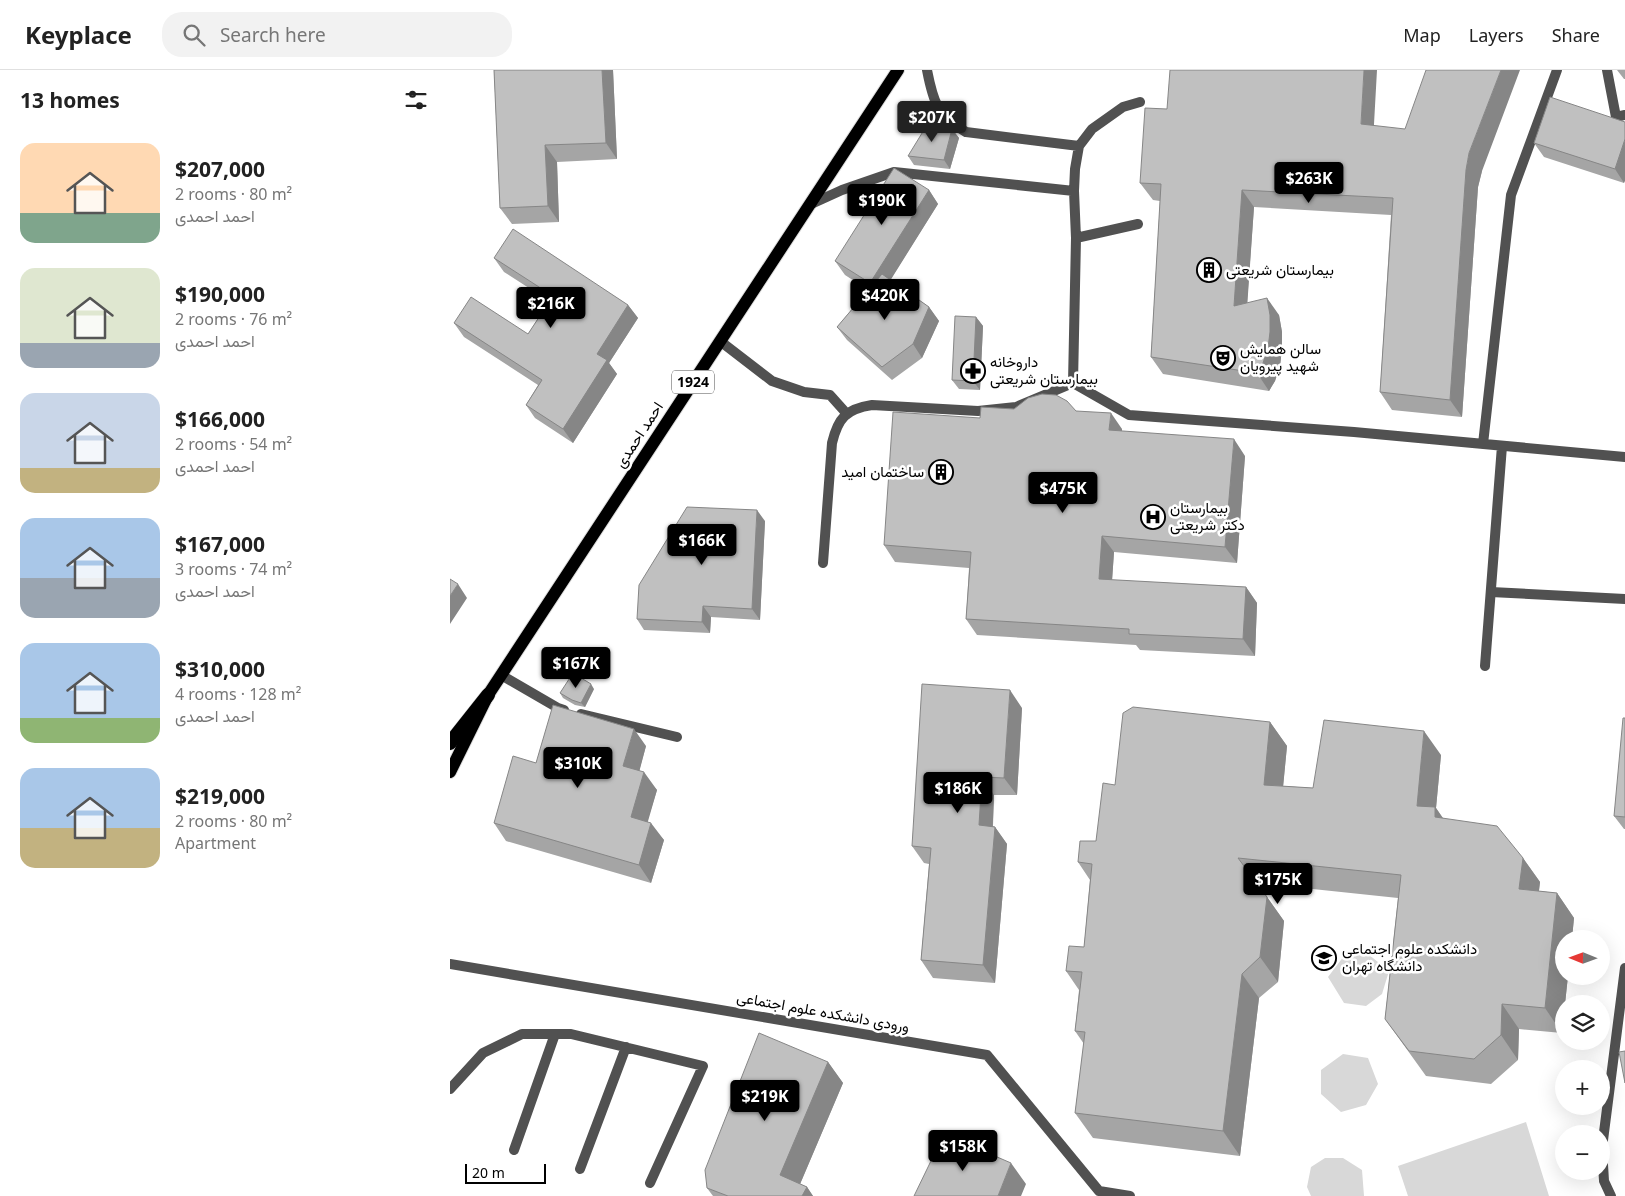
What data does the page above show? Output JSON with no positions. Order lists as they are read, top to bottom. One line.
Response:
{"streets":{"main road":["1924","احمد احمدی"],"lane":["ورودی دانشکده علوم اجتماعی"]},"places":{"building":["بیمارستان شریعتی","ساختمان امید"],"theatre":["سالن همایش شهید پیرویان"],"pharmacy":["داروخانه بیمارستان شریعتی"],"hospital":["بیمارستان دکتر شریعتی"],"school or university":["دانشکده علوم اجتماعی دانشگاه تهران"]},"scale_bar":"20 m","north":"left","page":{"header":"Keyplace","search":"Search here","nav":["Map","Layers","Share"],"heading":"13 homes","price":["$207K","$263K","$190K","$420K","$216K","$475K","$166K","$167K","$310K","$186K","$175K","$219K","$158K"],"list":[{"name":"$207,000","note":"2 rooms · 80 m² · احمد احمدی"},{"name":"$190,000","note":"2 rooms · 76 m² · احمد احمدی"},{"name":"$166,000","note":"2 rooms · 54 m² · احمد احمدی"},{"name":"$167,000","note":"3 rooms · 74 m² · احمد احمدی"},{"name":"$310,000","note":"4 rooms · 128 m² · احمد احمدی"},{"name":"$219,000","note":"2 rooms · 80 m² · Apartment"}],"map_buttons":["+","−"],"scale":"20 m"}}
